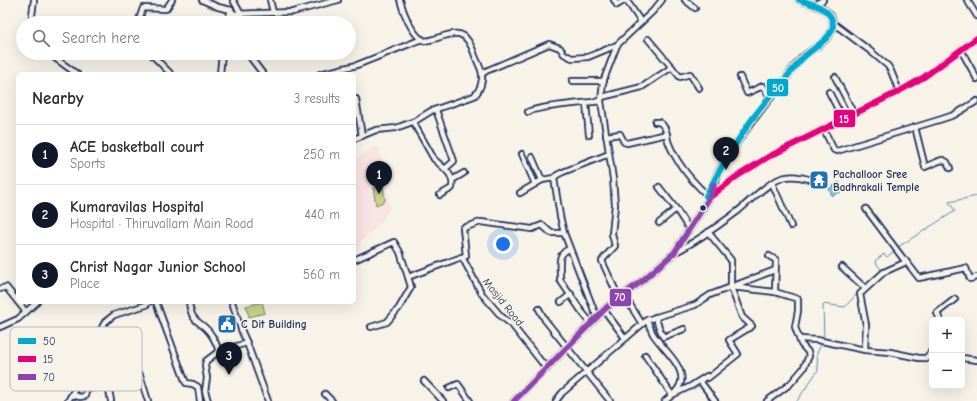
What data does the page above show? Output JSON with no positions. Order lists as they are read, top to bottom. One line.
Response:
{"streets":{"street":["Masjid Road"]},"places":{"temple":["Pachalloor Sree Badhrakali Temple"],"public building":["C Dit Building"]},"lines":["transit line 50","transit line 15","transit line 70"],"legend":["50","15","70"],"page":{"search":"Search here","heading":["Nearby","3 results"],"list":[{"mark":"1","name":"ACE basketball court","note":"Sports","value":"250 m"},{"mark":"2","name":"Kumaravilas Hospital","note":"Hospital · Thiruvallam Main Road","value":"440 m"},{"mark":"3","name":"Christ Nagar Junior School","note":"Place","value":"560 m"}],"pins":["2","1","3"],"map_buttons":["+","−"]}}
